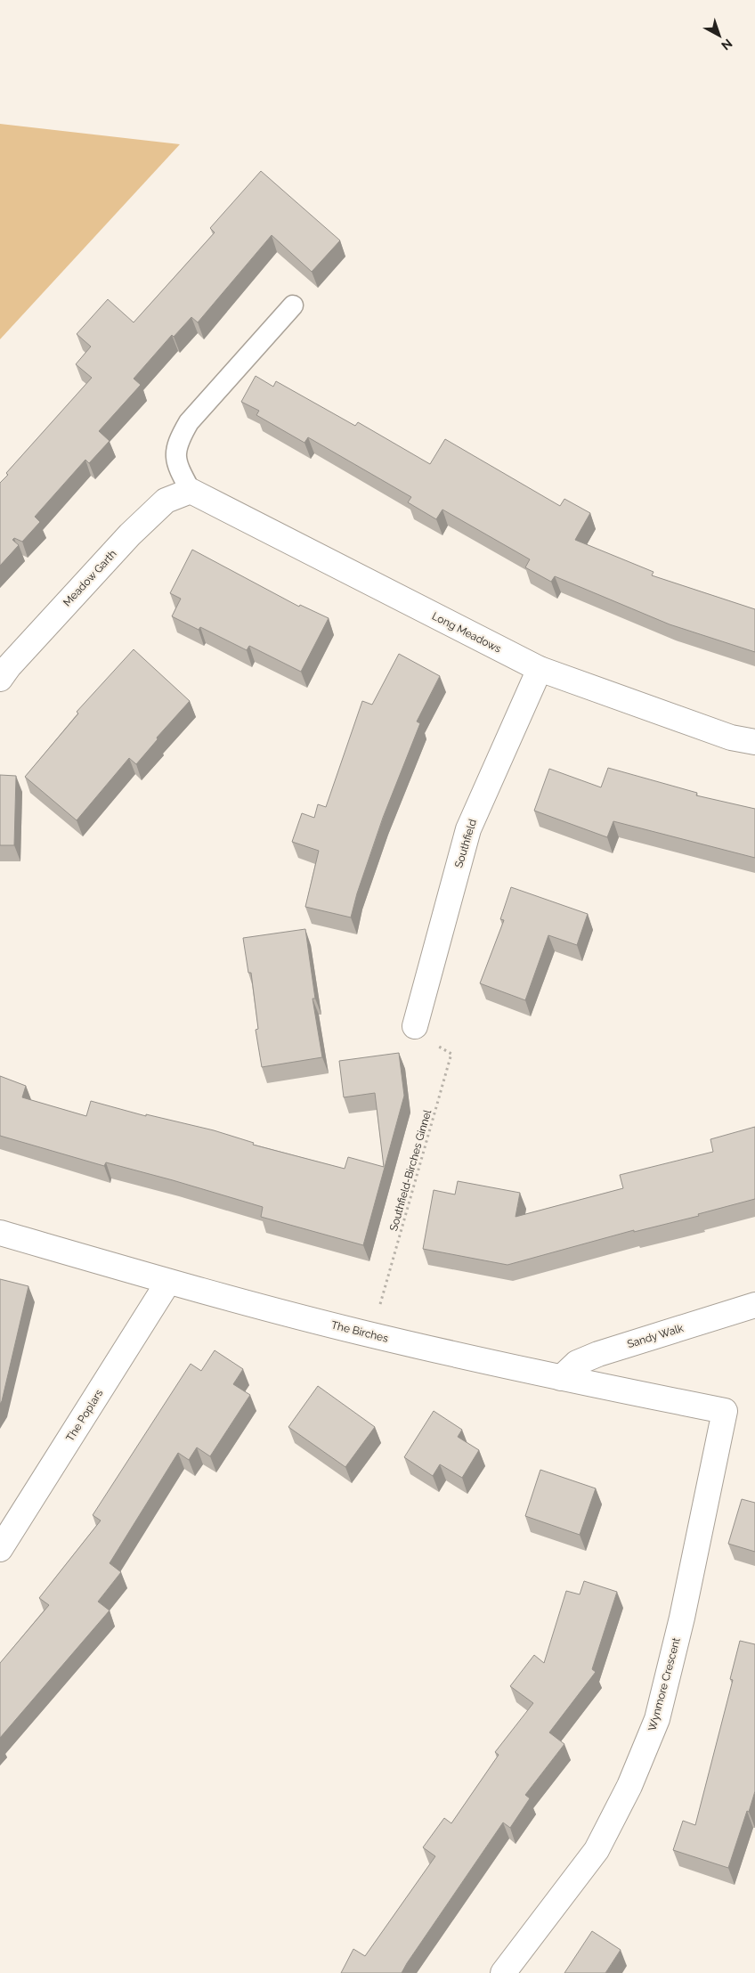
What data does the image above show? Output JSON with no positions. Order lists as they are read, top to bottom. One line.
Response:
{"streets":{"street":["Meadow Garth","Long Meadows","Southfield","The Birches","Sandy Walk","The Poplars","Wynmore Crescent"],"path":["Southfield-Birches Ginnel"]},"crossings":[["Meadow Garth","Long Meadows"],["Long Meadows","Southfield"],["Southfield","Southfield-Birches Ginnel"],["Southfield-Birches Ginnel","The Birches"],["The Birches","Sandy Walk"],["The Birches","The Poplars"],["The Birches","Wynmore Crescent"]],"north":"bottom right"}
